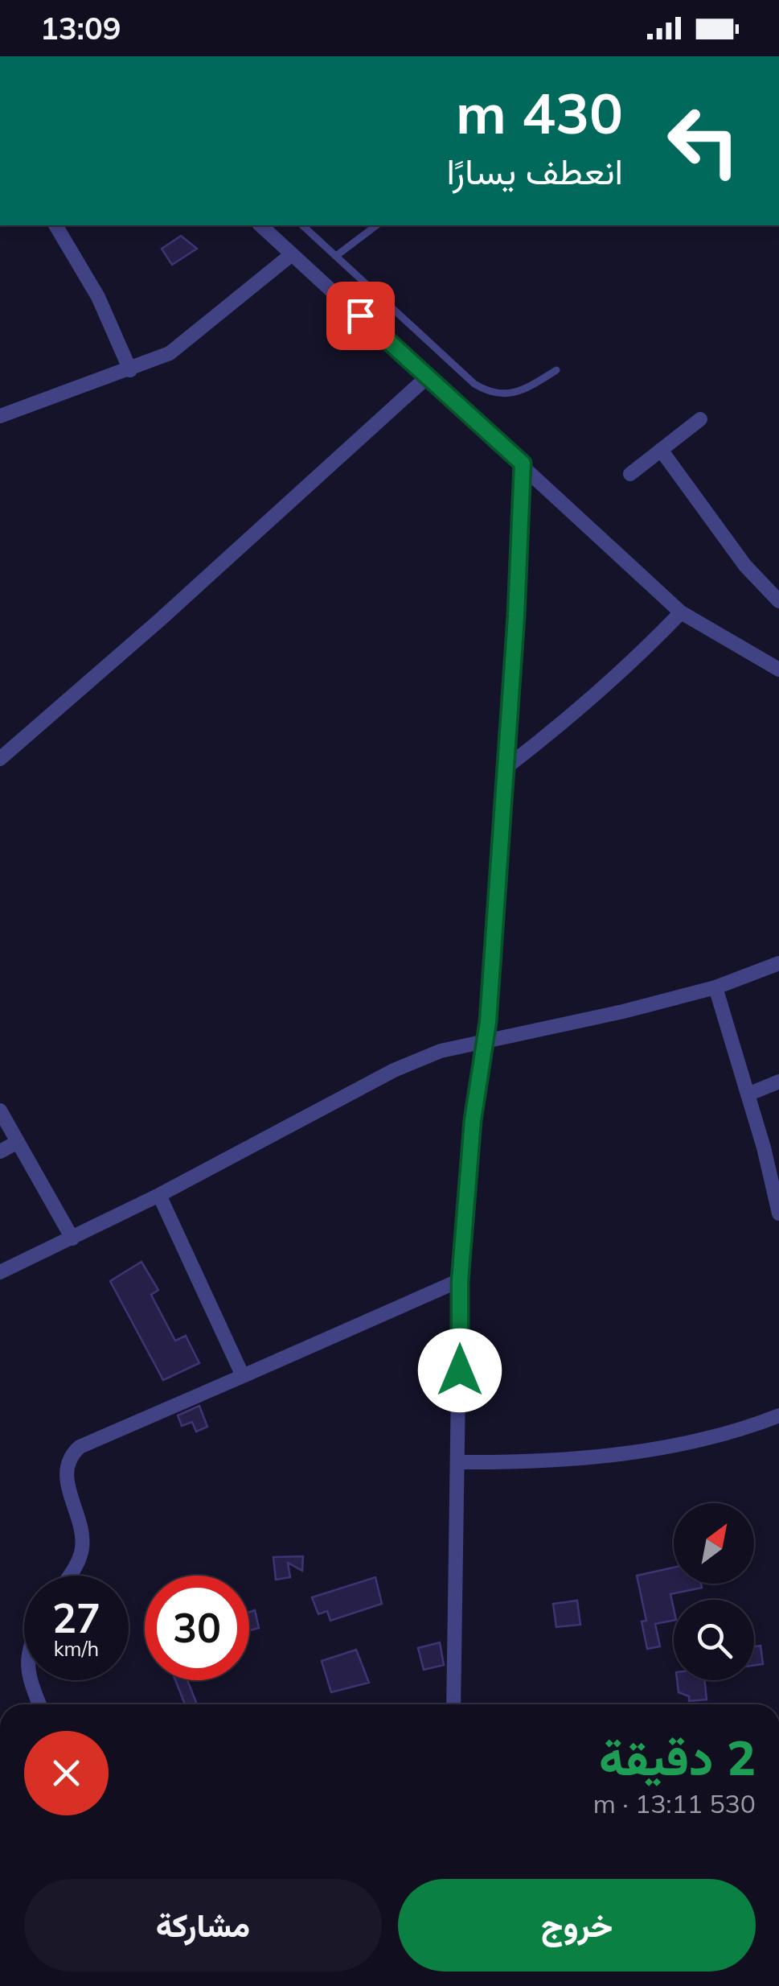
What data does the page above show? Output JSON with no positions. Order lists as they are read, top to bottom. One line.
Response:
{"north":"top right","page":{"status":"13:09","turn":["430 m","انعطف يسارًا"],"speed":"27 km/h","limit":"30","heading":["2 دقيقة","530 m · 13:11"],"buttons":["خروج","مشاركة"]}}
